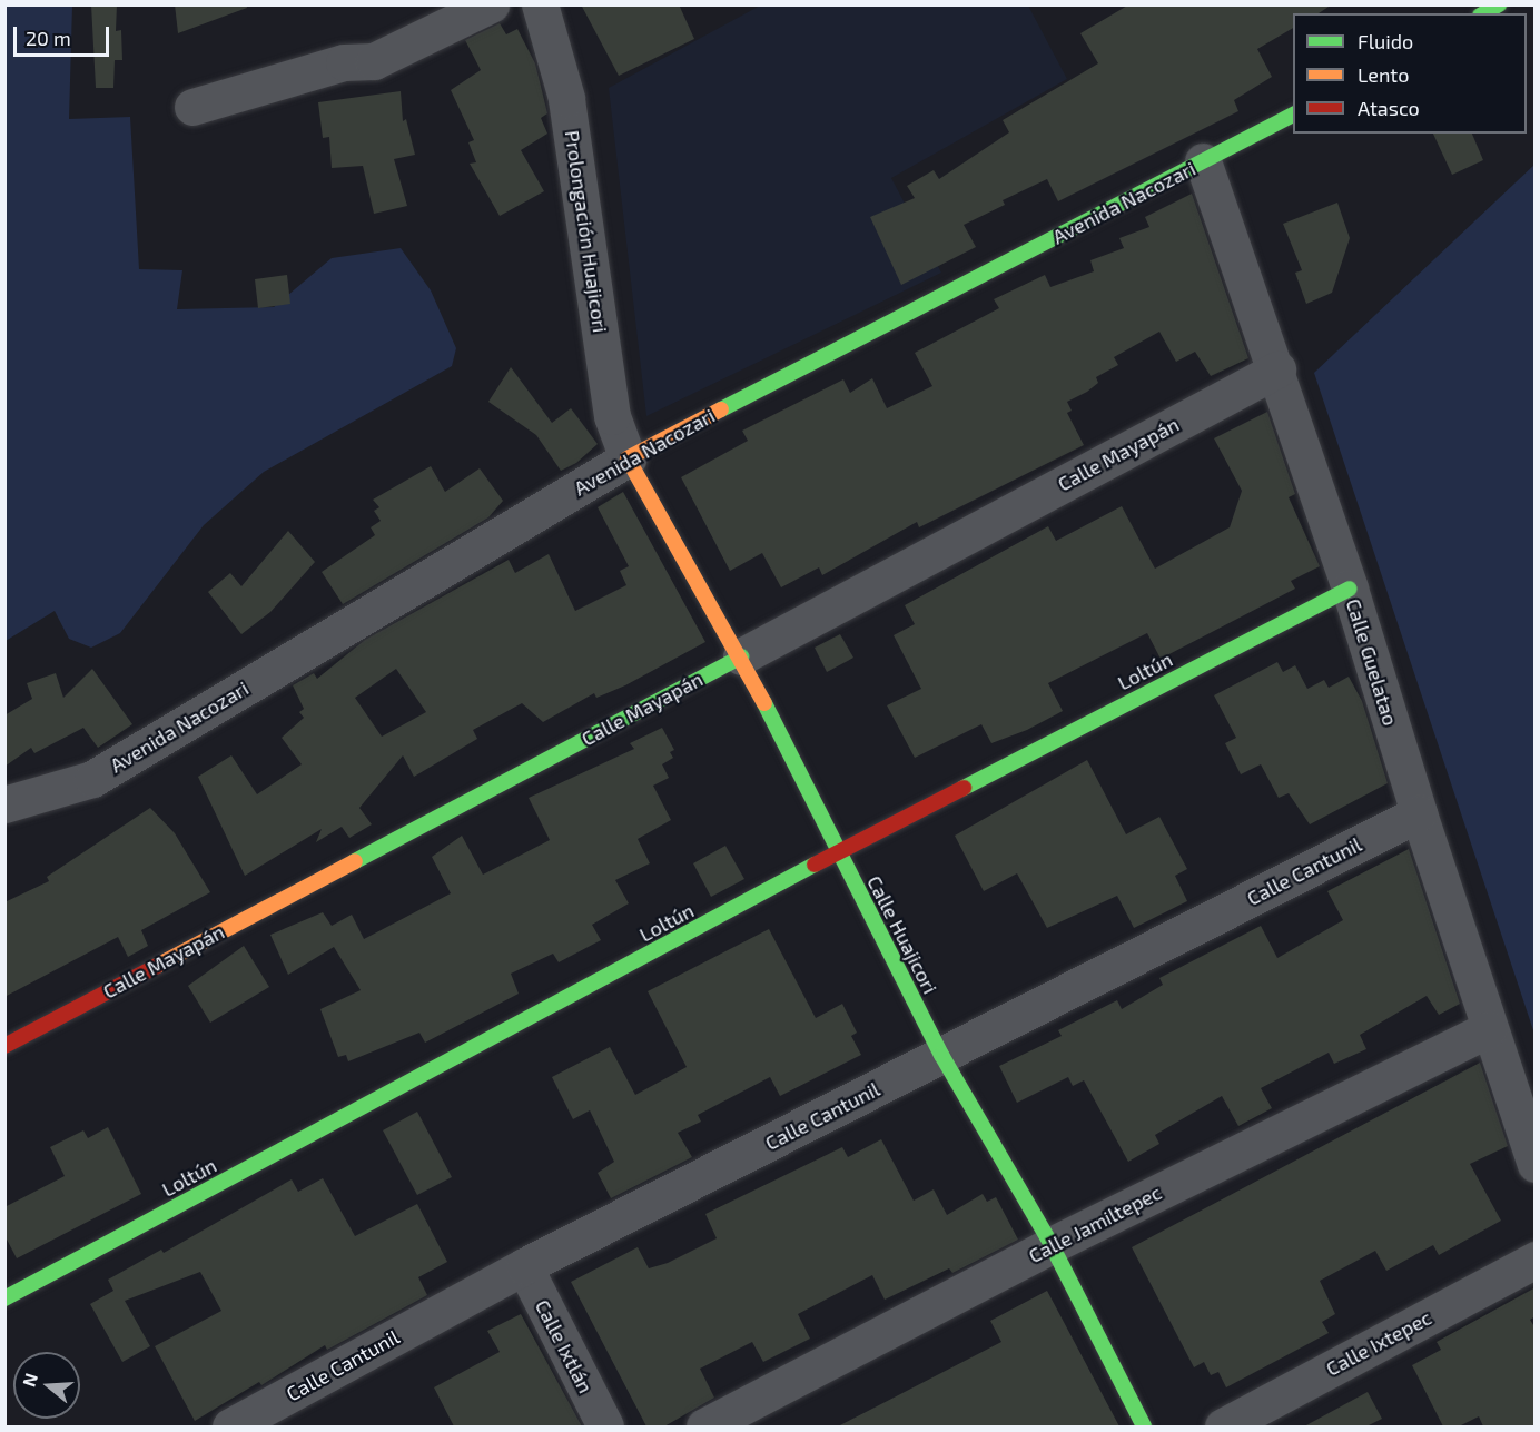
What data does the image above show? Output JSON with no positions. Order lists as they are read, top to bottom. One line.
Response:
{"streets":{"street":["Avenida Nacozari","Prolongación Huajicori","Calle Mayapán","Calle Guelatao","Loltún","Calle Cantunil","Calle Huajicori","Calle Jamiltepec","Calle Ixtepec","Calle Ixtlán"]},"crossings":[["Avenida Nacozari","Prolongación Huajicori"],["Avenida Nacozari","Calle Guelatao"],["Avenida Nacozari","Calle Huajicori"],["Prolongación Huajicori","Calle Huajicori"],["Calle Mayapán","Calle Guelatao"],["Calle Mayapán","Calle Huajicori"],["Calle Guelatao","Loltún"],["Calle Guelatao","Calle Cantunil"],["Calle Guelatao","Calle Jamiltepec"],["Loltún","Calle Huajicori"],["Calle Cantunil","Calle Huajicori"],["Calle Cantunil","Calle Ixtlán"],["Calle Huajicori","Calle Jamiltepec"]],"legend":["Fluido","Lento","Atasco"],"scale_bar":"20 m","north":"left"}
